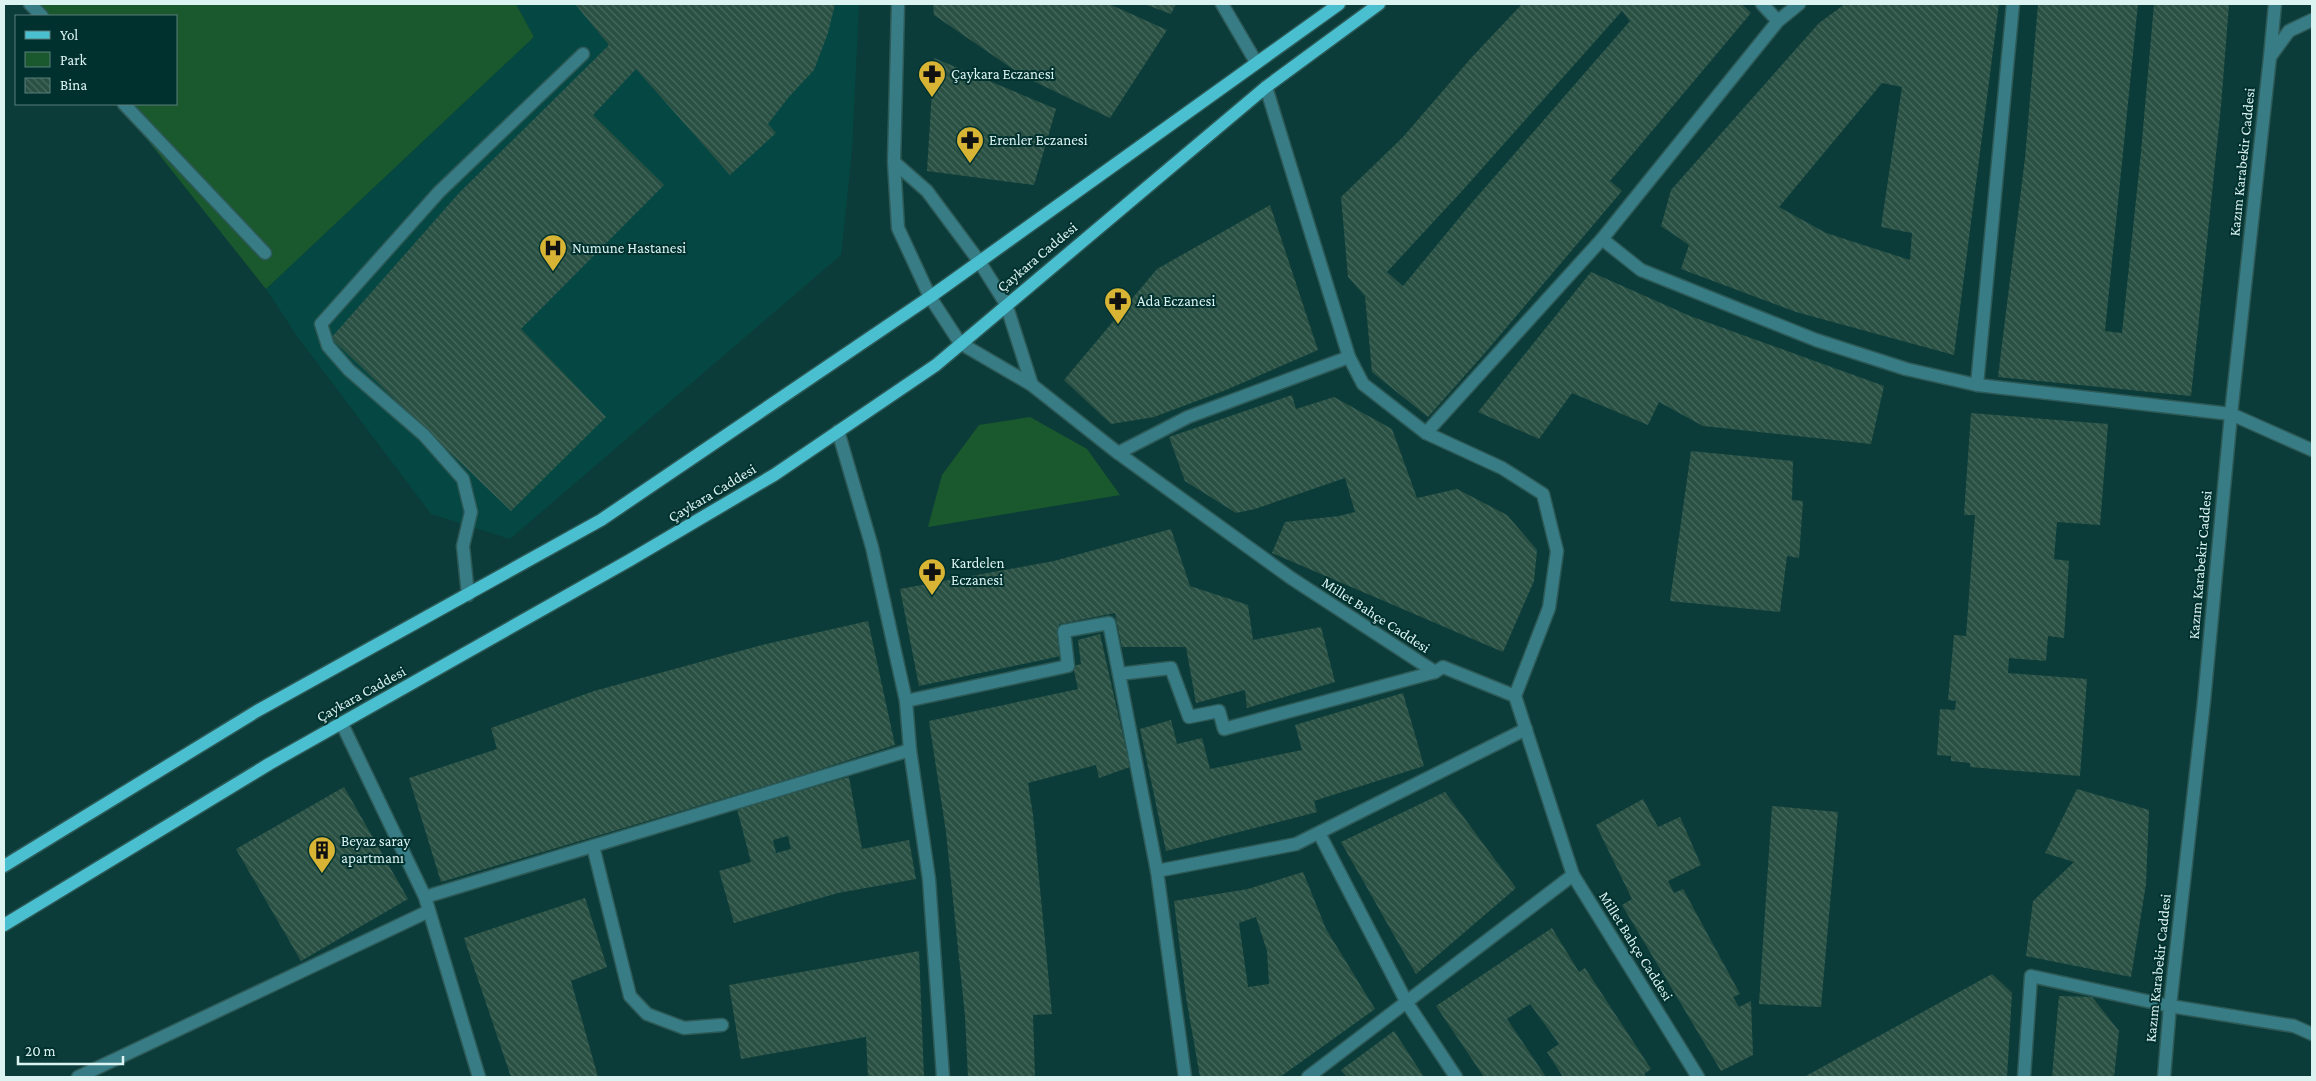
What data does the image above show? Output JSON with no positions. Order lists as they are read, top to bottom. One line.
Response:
{"streets":{"main road":["Çaykara Caddesi"],"street":["Kazım Karabekir Caddesi","Millet Bahçe Caddesi"]},"crossings":[["Çaykara Caddesi","Millet Bahçe Caddesi"]],"places":{"pharmacy":["Çaykara Eczanesi","Erenler Eczanesi","Ada Eczanesi","Kardelen Eczanesi"],"hospital":["Numune Hastanesi"],"building":["Beyaz saray apartmanı"]},"legend":["Yol","Park","Bina"],"scale_bar":"20 m"}
